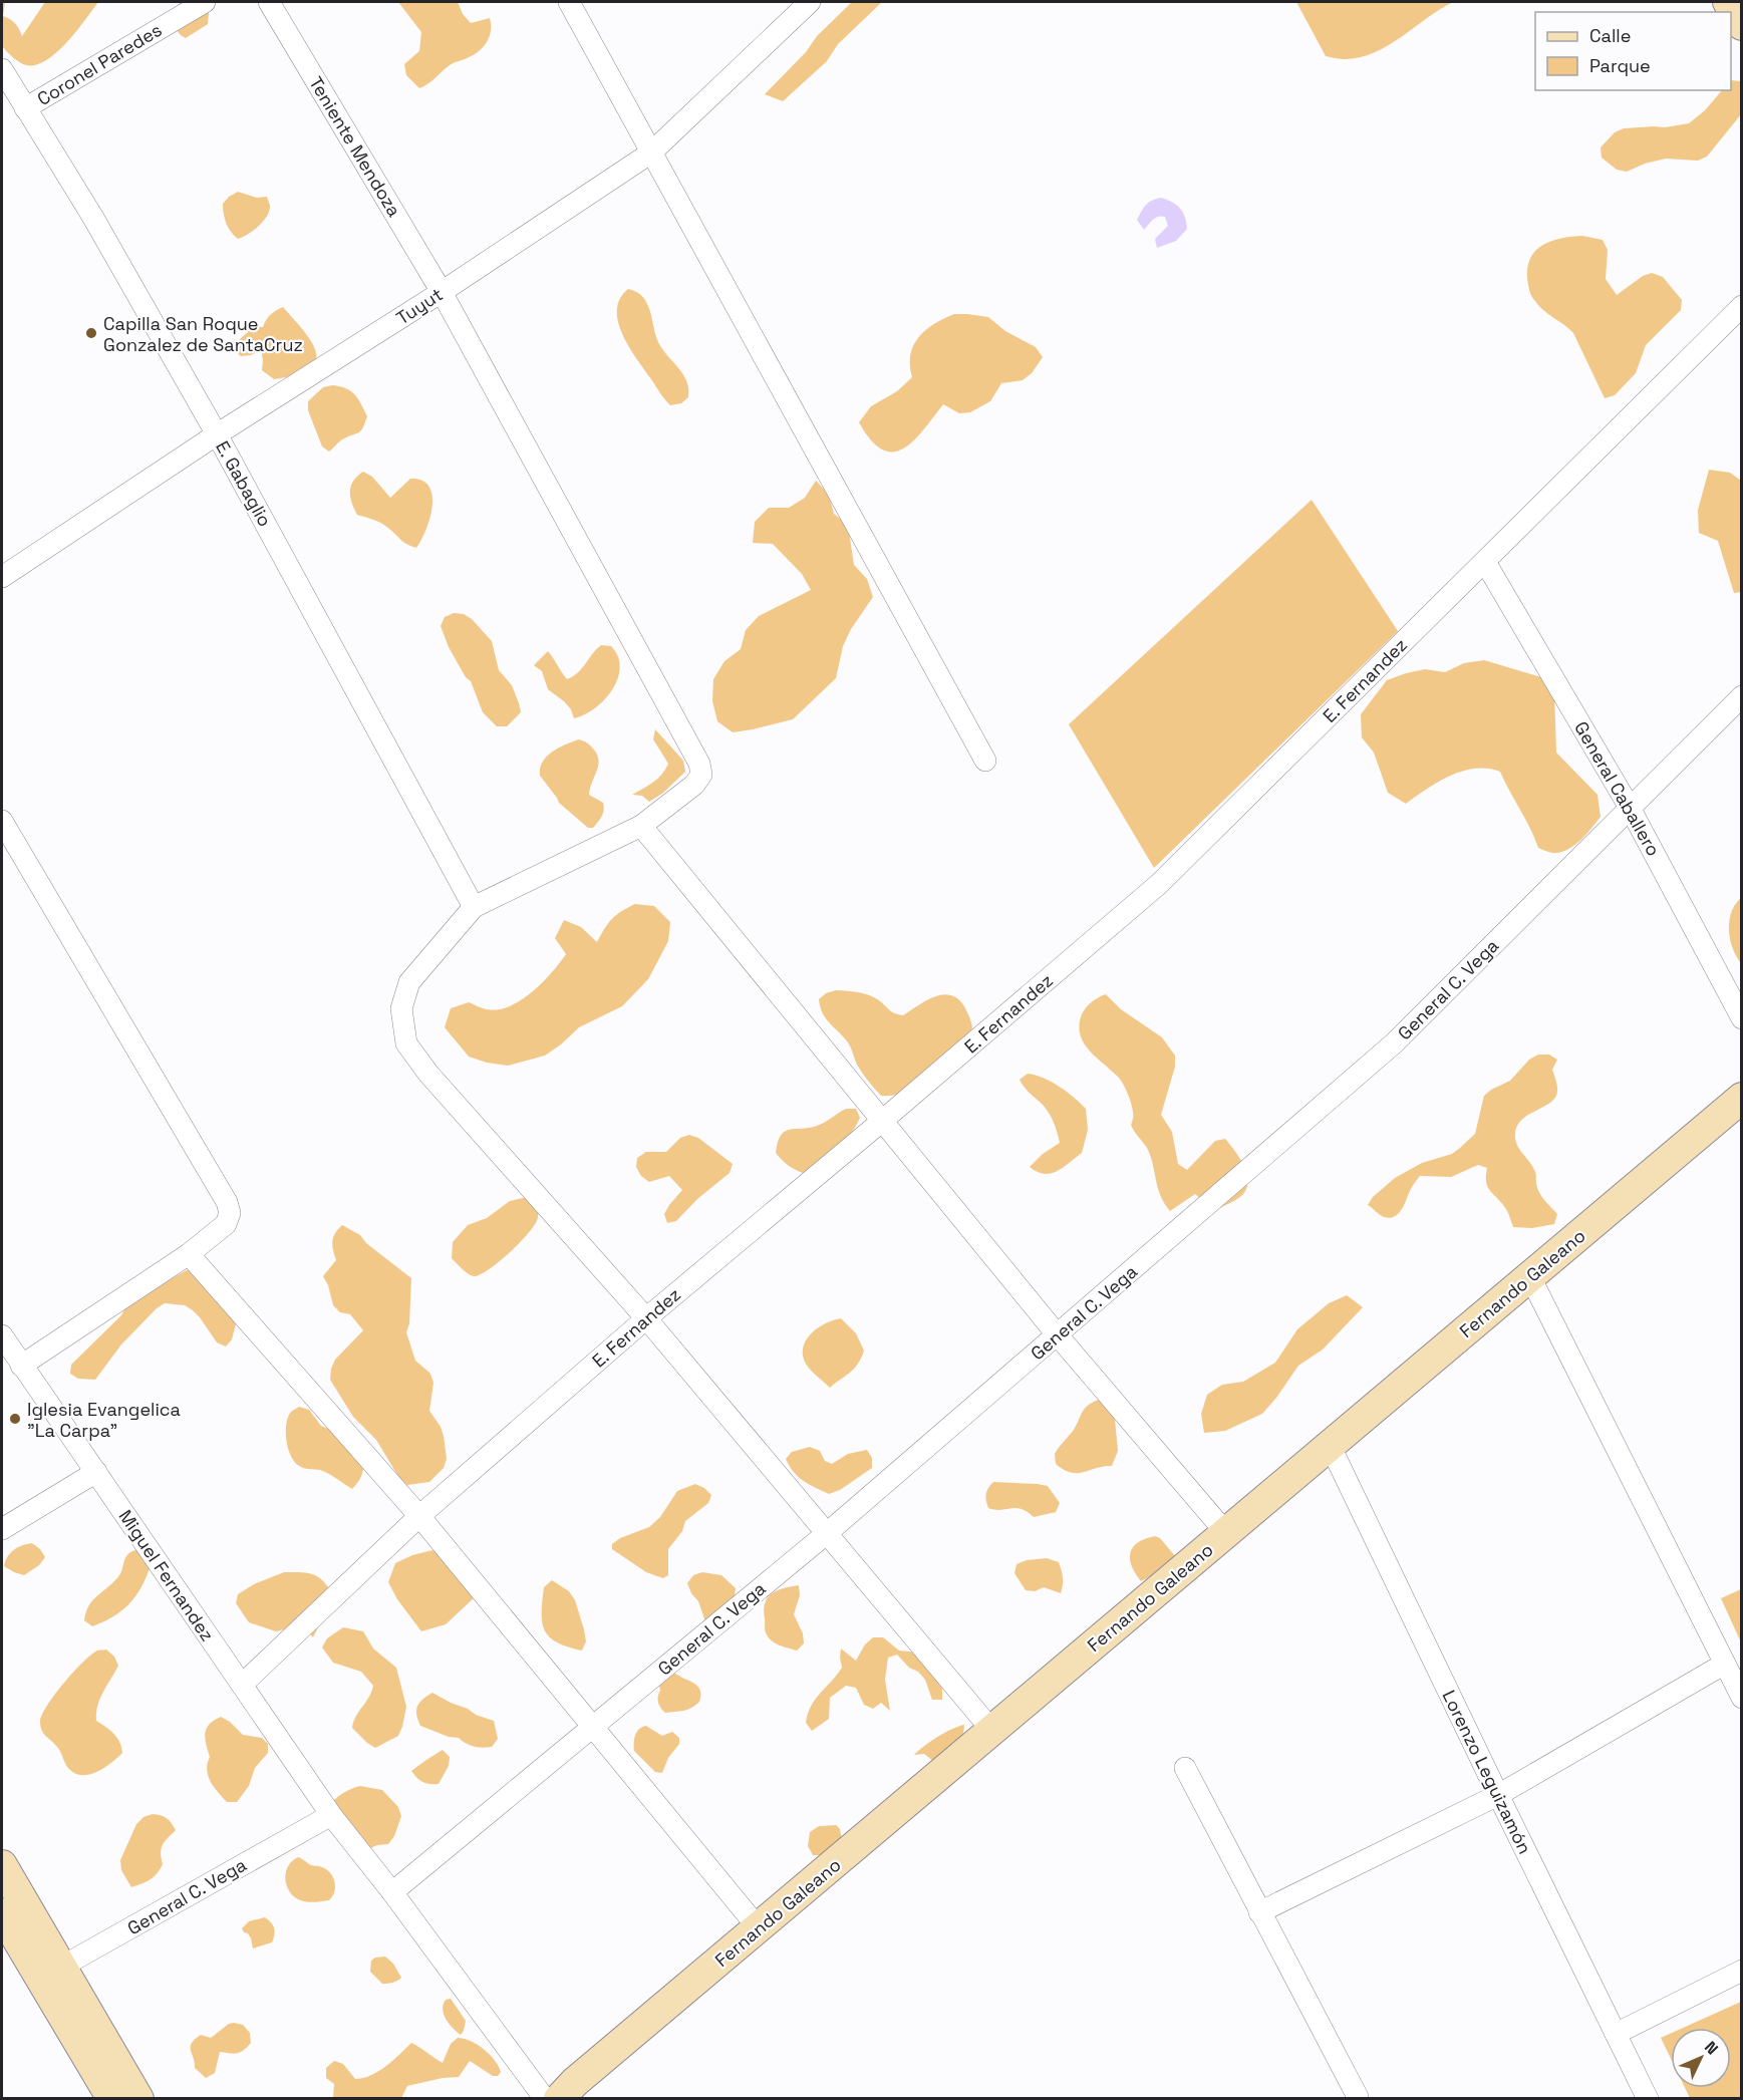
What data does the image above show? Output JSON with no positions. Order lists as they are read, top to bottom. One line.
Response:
{"streets":{"street":["Coronel Paredes","Teniente Mendoza","Tuyut","E. Gabaglio","E. Fernandez","General Caballero","General C. Vega","Fernando Galeano","Miguel Fernandez","Lorenzo Leguizamón"]},"crossings":[["Coronel Paredes","E. Gabaglio"],["Teniente Mendoza","Tuyut"],["Teniente Mendoza","E. Gabaglio"],["Tuyut","E. Gabaglio"],["E. Fernandez","General Caballero"],["E. Fernandez","Miguel Fernandez"],["General Caballero","General C. Vega"],["General C. Vega","Miguel Fernandez"],["Fernando Galeano","Lorenzo Leguizamón"]],"places":["Capilla San Roque Gonzalez de SantaCruz","Iglesia Evangelica \"La Carpa\""],"legend":["Calle","Parque"],"north":"top right"}
